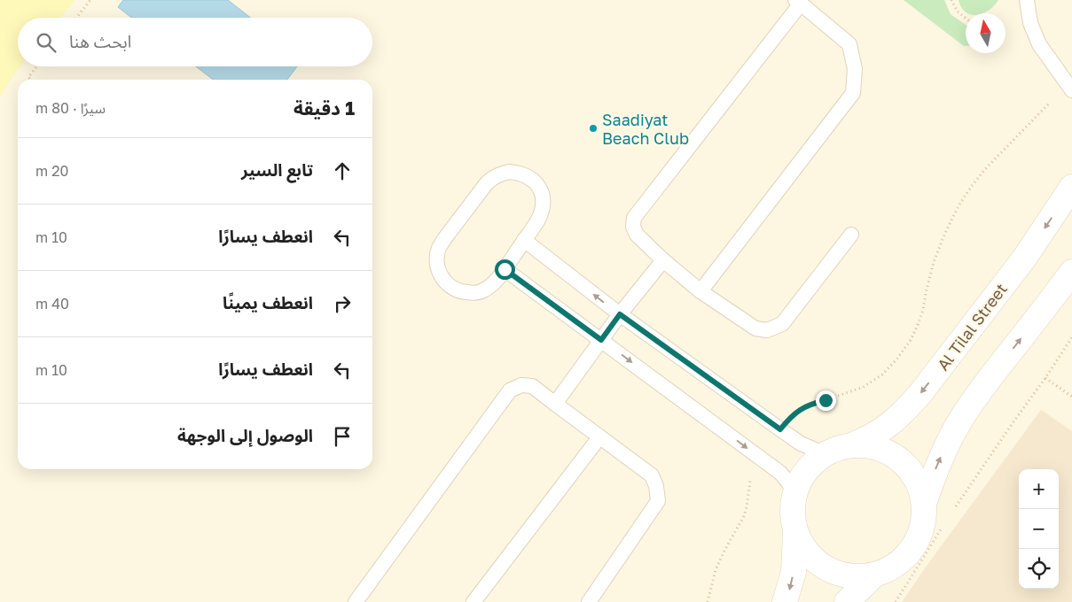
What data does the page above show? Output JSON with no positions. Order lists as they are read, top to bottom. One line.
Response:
{"streets":{"street":["Al Tilal Street"]},"places":["Saadiyat Beach Club"],"north":"top","page":{"search":"ابحث هنا","heading":["1 دقيقة","سيرًا · 80 m"],"list":[["تابع السير","20 m"],["انعطف يسارًا","10 m"],["انعطف يمينًا","40 m"],["انعطف يسارًا","10 m"],"الوصول إلى الوجهة"],"map_buttons":["+","−"]}}
